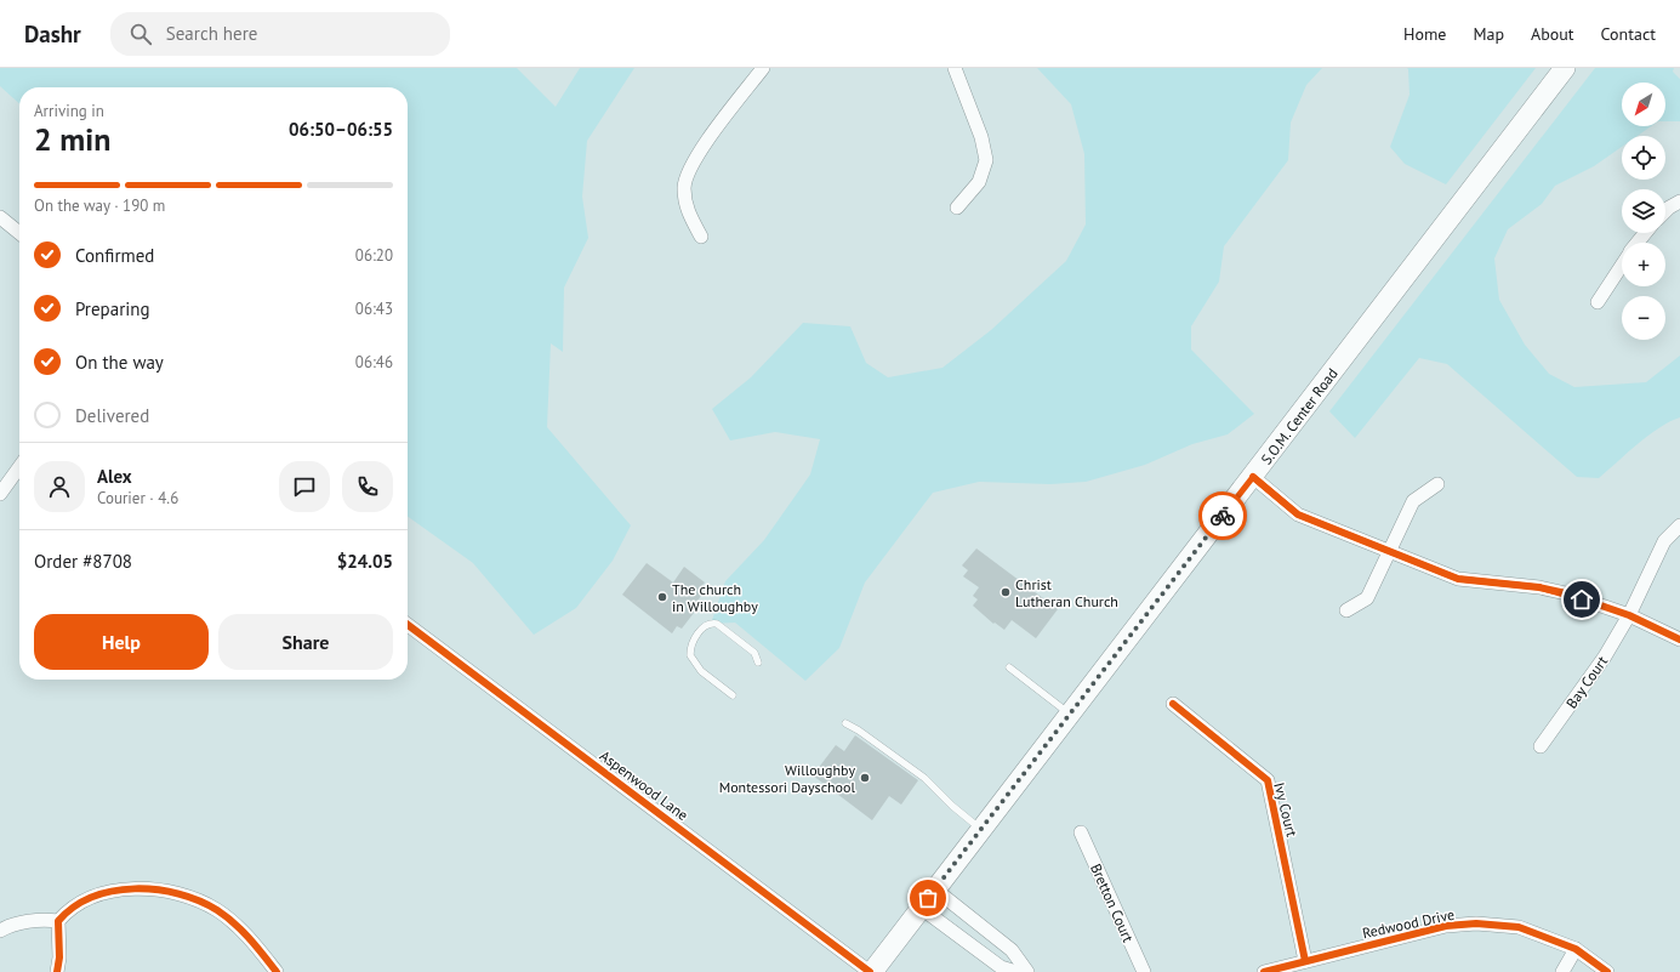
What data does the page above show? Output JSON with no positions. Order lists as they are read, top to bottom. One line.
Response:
{"streets":{"main road":["S.O.M. Center Road"],"street":["Bay Court","Aspenwood Lane","Ivy Court","Bretton Court","Redwood Drive"]},"crossings":[["S.O.M. Center Road","Aspenwood Lane"],["Ivy Court","Redwood Drive"]],"places":["Christ Lutheran Church","The church in Willoughby","Willoughby Montessori Dayschool"],"north":"bottom left","page":{"header":"Dashr","search":"Search here","nav":["Home","Map","About","Contact"],"map_buttons":["+","−"],"heading":["2 min","Arriving in","06:50–06:55"],"panel":["Alex","Courier · 4.6","Order #8708","$24.05"],"bar":"On the way · 190 m","list":[["Confirmed","06:20"],["Preparing","06:43"],["On the way","06:46"],"Delivered"],"buttons":["Help","Share"]}}
